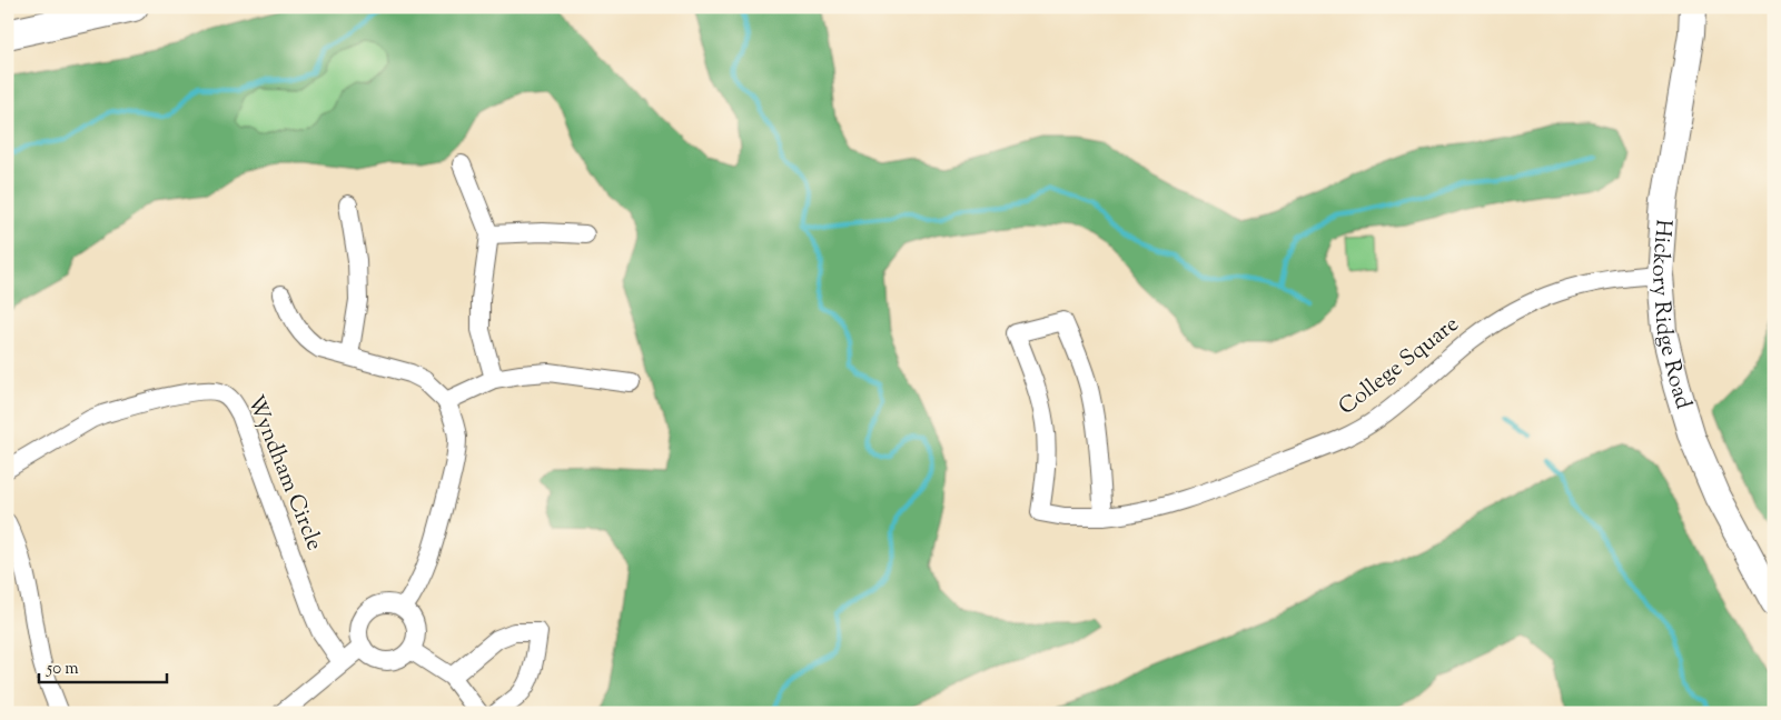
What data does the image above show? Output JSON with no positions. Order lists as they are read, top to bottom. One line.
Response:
{"streets":{"street":["Hickory Ridge Road","College Square","Wyndham Circle"]},"crossings":[["Hickory Ridge Road","College Square"]],"scale_bar":"50 m"}
